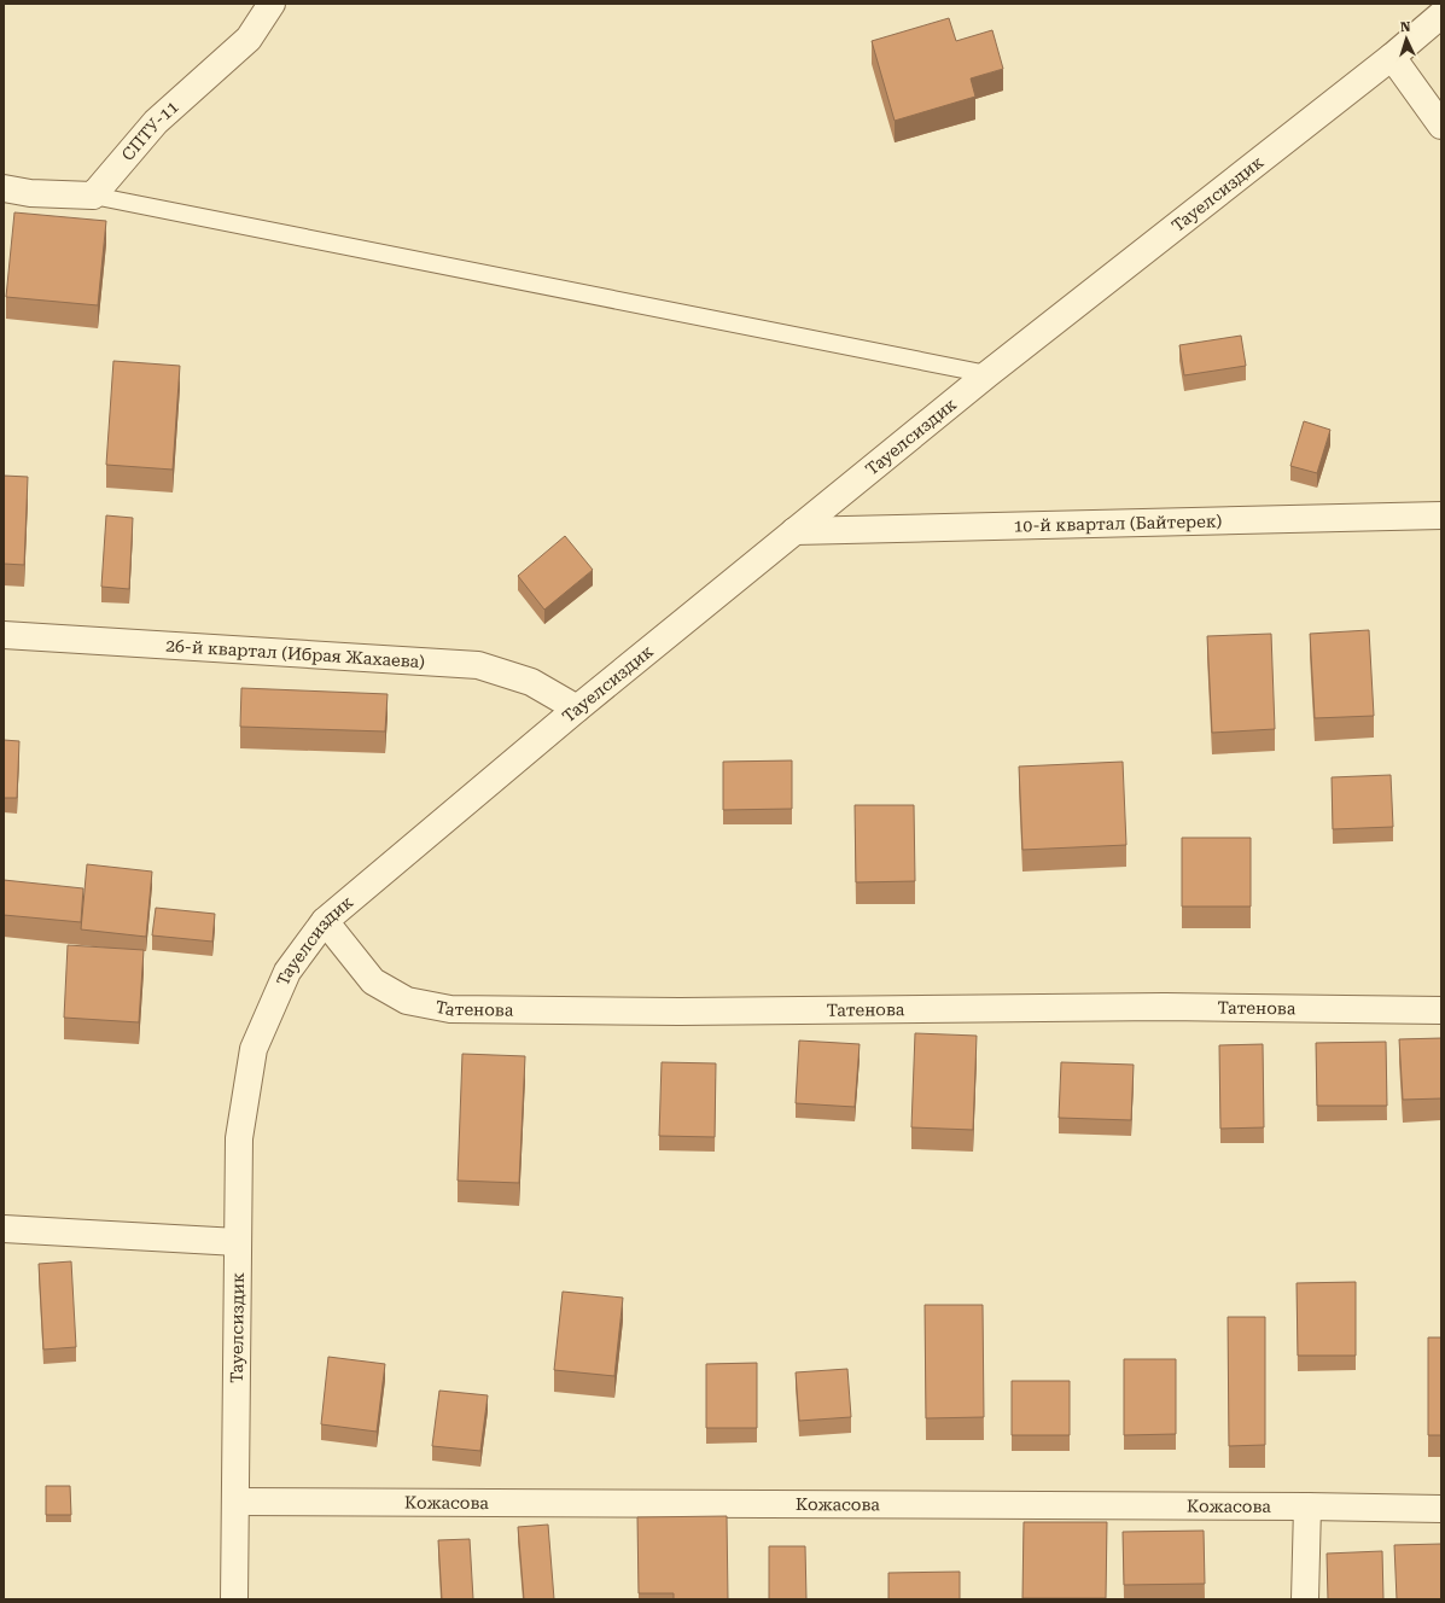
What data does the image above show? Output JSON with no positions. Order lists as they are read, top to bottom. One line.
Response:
{"streets":{"street":["СПТУ-11","Тауелсиздик","10-й квартал (Байтерек)","26-й квартал (Ибрая Жахаева)","Татенова","Кожасова"]},"crossings":[["Тауелсиздик","10-й квартал (Байтерек)"],["Тауелсиздик","26-й квартал (Ибрая Жахаева)"],["Тауелсиздик","Татенова"],["Тауелсиздик","Кожасова"]],"north":"top"}
